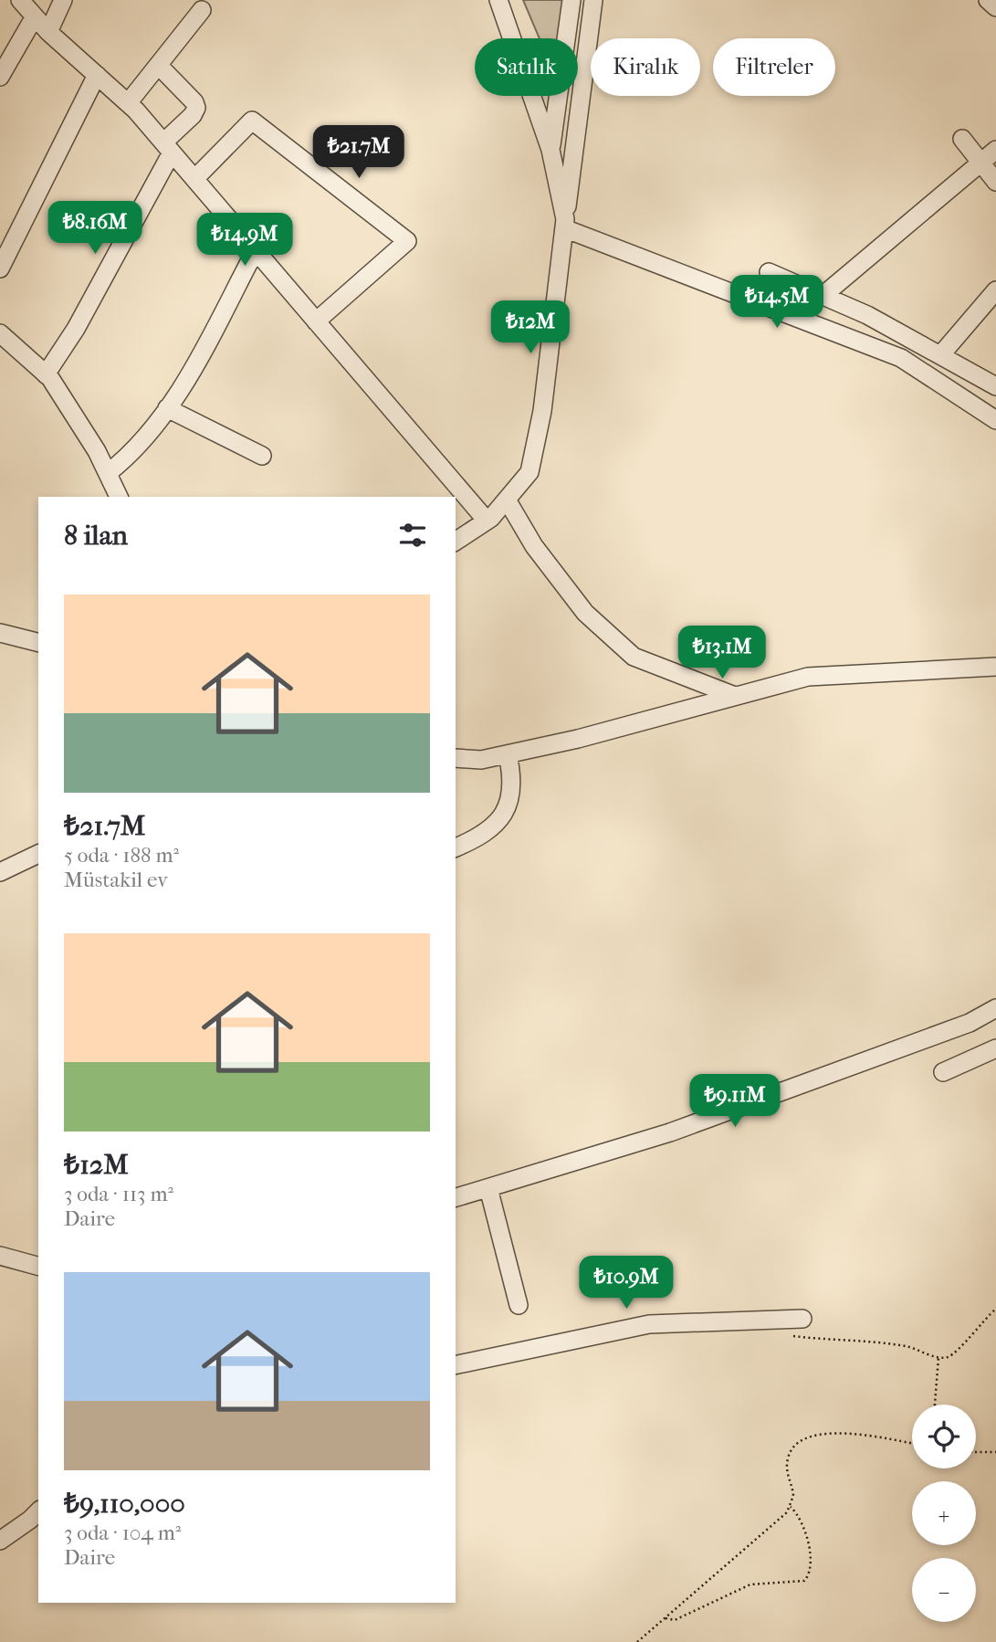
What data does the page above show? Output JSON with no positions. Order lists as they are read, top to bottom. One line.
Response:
{"page":{"chip":["Satılık","Kiralık","Filtreler"],"price":["₺21.7M","₺8.16M","₺14.9M","₺14.5M","₺12M","₺13.1M","₺9.11M","₺10.9M"],"heading":"8 ilan","list":[{"name":"₺21.7M","note":"5 oda · 188 m² · Müstakil ev"},{"name":"₺12M","note":"3 oda · 113 m² · Daire"},{"name":"₺9,110,000","note":"3 oda · 104 m² · Daire"}],"map_buttons":["+","−"]}}
